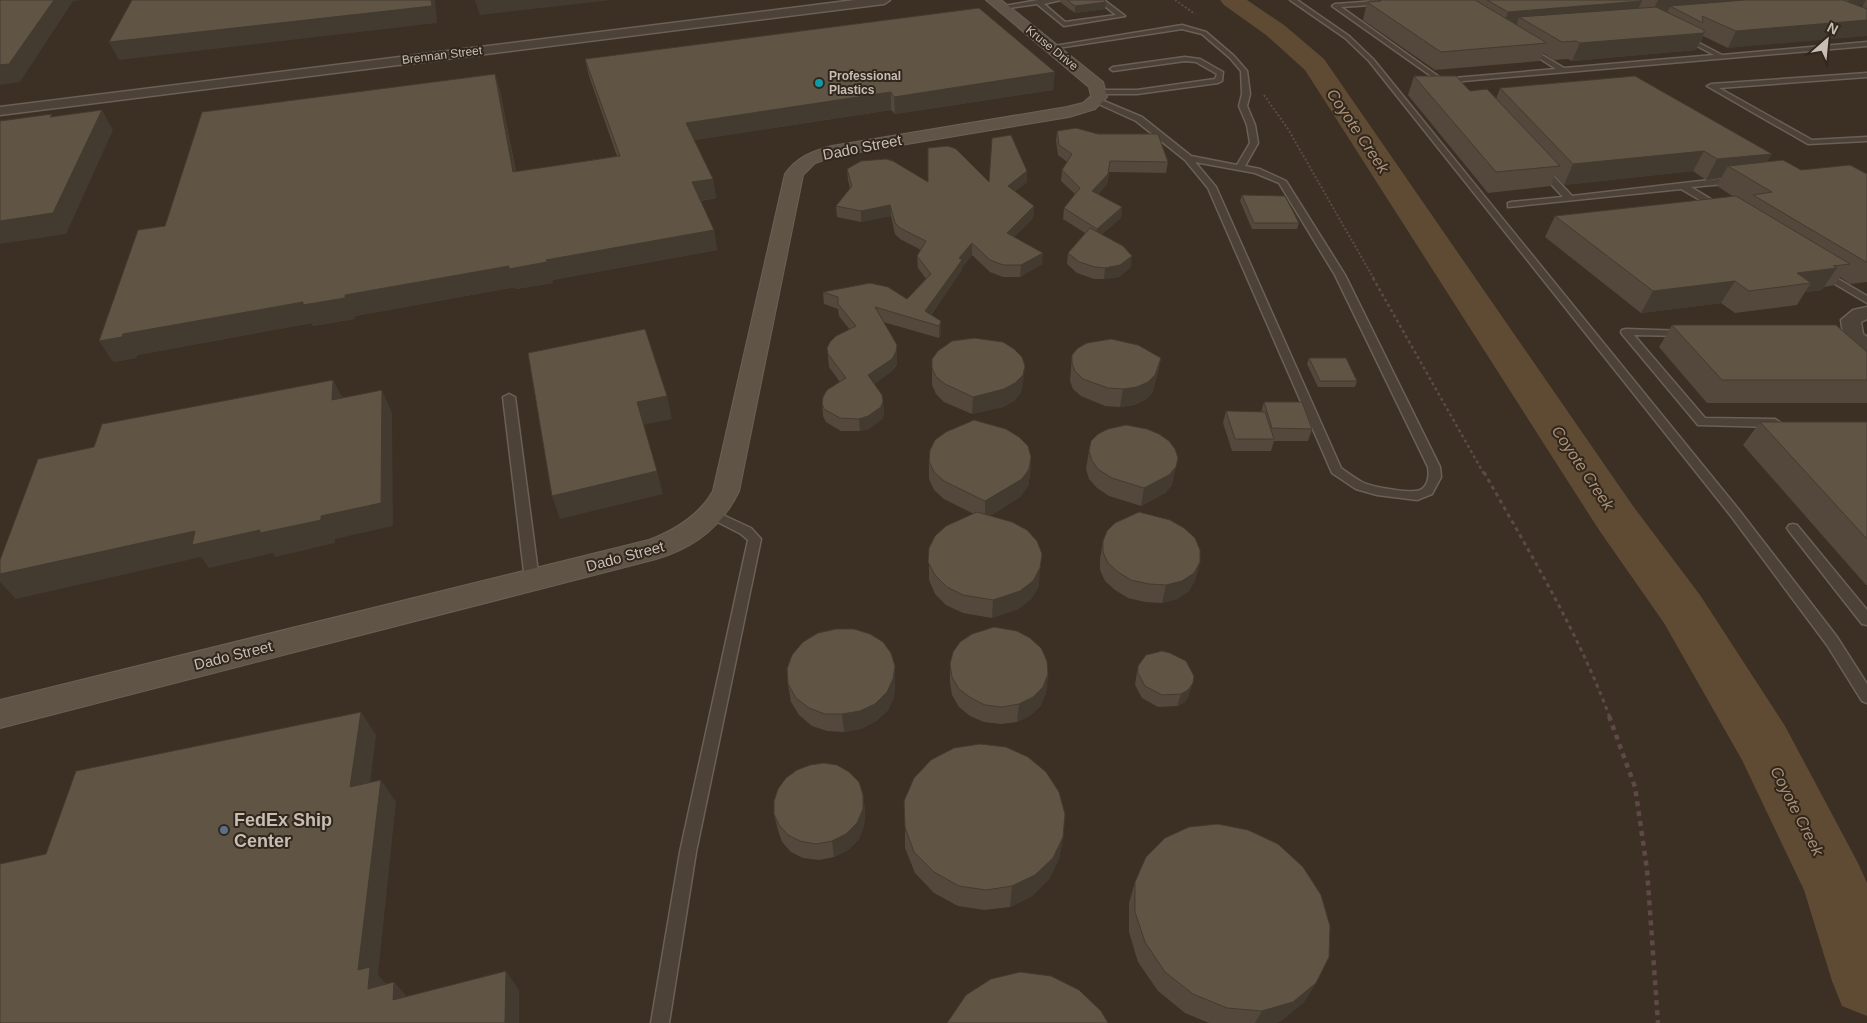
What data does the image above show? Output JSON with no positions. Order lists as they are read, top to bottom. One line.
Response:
{"streets":{"street":["Kruse Drive","Brennan Street","Dado Street"]},"crossings":[["Kruse Drive","Dado Street"]],"water":["Coyote Creek"],"places":["Professional Plastics","FedEx Ship Center"],"north":"top right"}
